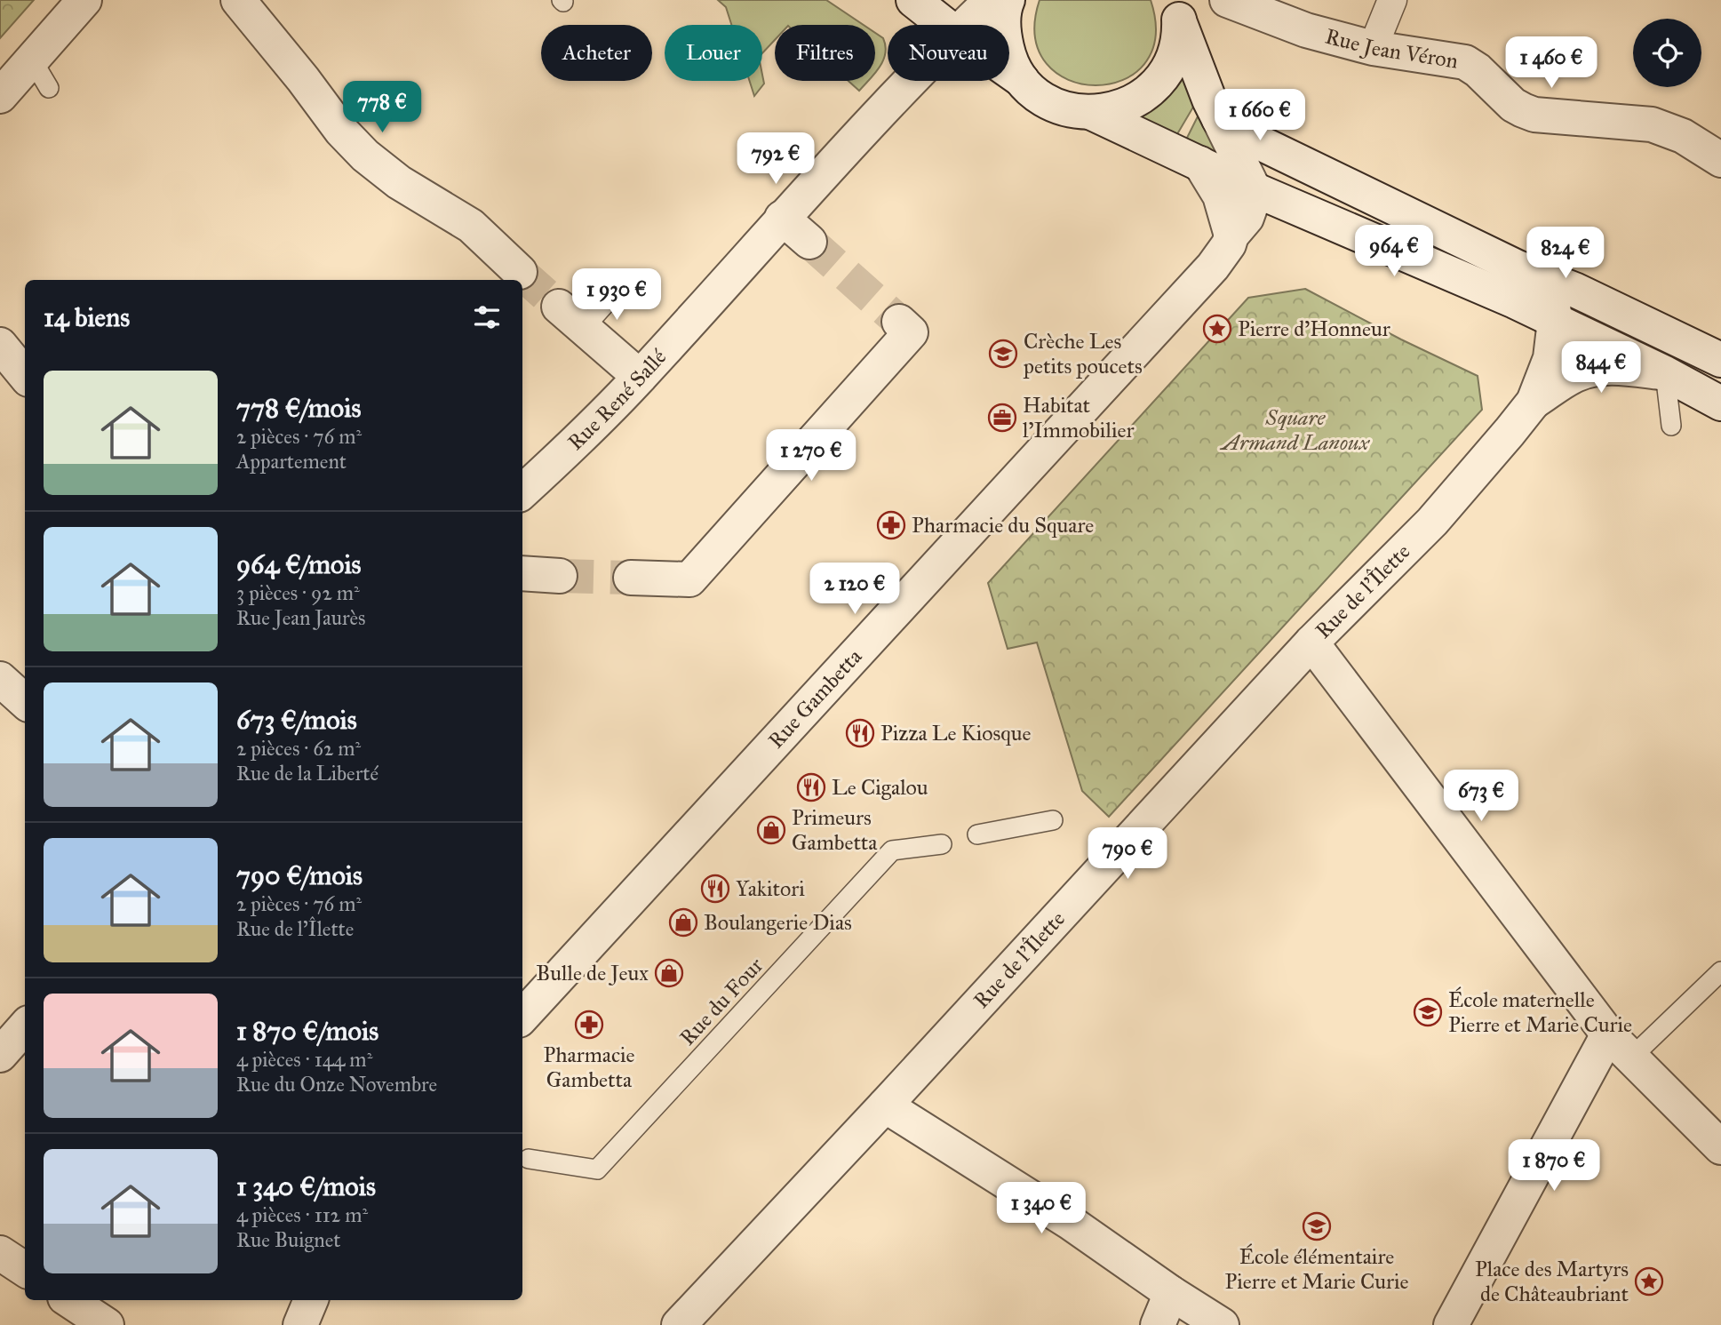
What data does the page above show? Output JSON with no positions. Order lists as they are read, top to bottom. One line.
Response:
{"streets":{"street":["Rue Jean Véron","Rue René Sallé","Rue de l'Îlette","Rue Gambetta"],"lane":["Rue du Four"]},"parks":["Square Armand Lanoux"],"places":{"place":["Pierre d'Honneur","Place des Martyrs de Châteaubriant"],"school or university":["Crèche Les petits poucets","École maternelle Pierre et Marie Curie","École élémentaire Pierre et Marie Curie"],"office":["Habitat l'Immobilier"],"pharmacy":["Pharmacie du Square","Pharmacie Gambetta"],"restaurant":["Pizza Le Kiosque","Le Cigalou","Yakitori"],"shop":["Primeurs Gambetta","Boulangerie Dias","Bulle de Jeux"]},"page":{"chip":["Acheter","Louer","Filtres","Nouveau"],"price":["1 460 €","778 €","1 660 €","792 €","964 €","824 €","1 930 €","844 €","1 270 €","2 120 €","673 €","790 €","1 870 €","1 340 €"],"heading":"14 biens","list":[{"name":"778 €/mois","note":"2 pièces · 76 m² · Appartement"},{"name":"964 €/mois","note":"3 pièces · 92 m² · Rue Jean Jaurès"},{"name":"673 €/mois","note":"2 pièces · 62 m² · Rue de la Liberté"},{"name":"790 €/mois","note":"2 pièces · 76 m² · Rue de l'Îlette"},{"name":"1 870 €/mois","note":"4 pièces · 144 m² · Rue du Onze Novembre"},{"name":"1 340 €/mois","note":"4 pièces · 112 m² · Rue Buignet"}]}}
